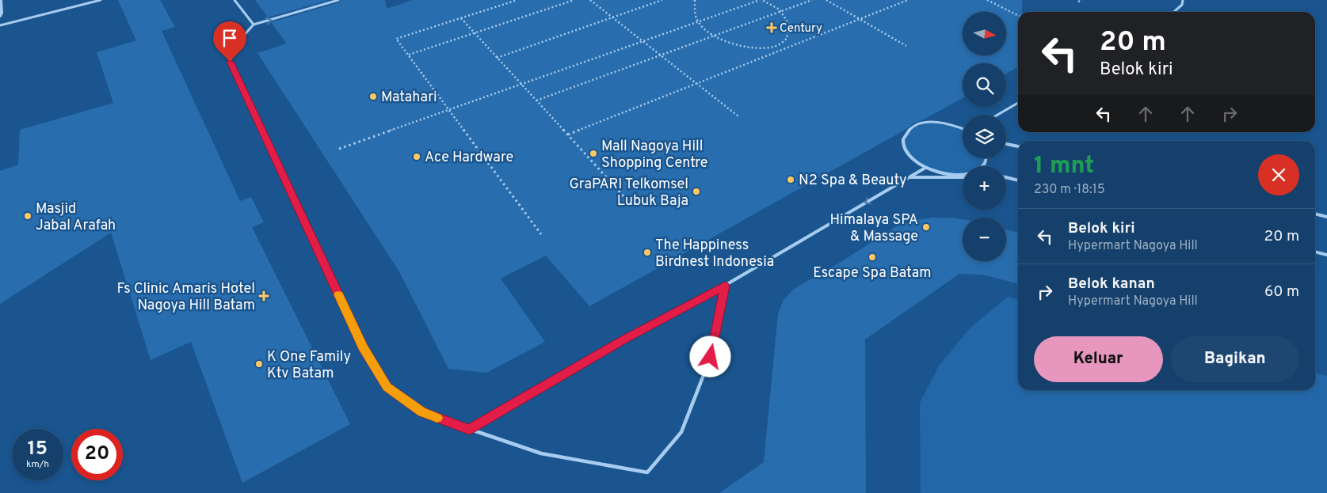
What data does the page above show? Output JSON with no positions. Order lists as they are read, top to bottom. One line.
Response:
{"places":{"health":["Century","Fs Clinic Amaris Hotel Nagoya Hill Batam"],"other":["Matahari","Mall Nagoya Hill Shopping Centre","Ace Hardware","N2 Spa & Beauty","GraPARI Telkomsel Lubuk Baja","Masjid Jabal Arafah","Himalaya SPA & Massage","The Happiness Birdnest Indonesia","Escape Spa Batam","K One Family Ktv Batam"]},"north":"right","page":{"map_buttons":["+","−"],"turn":["20 m","Belok kiri"],"heading":["1 mnt","230 m · 18:15"],"list":[{"name":"Belok kiri","note":"Hypermart Nagoya Hill","value":"20 m"},{"name":"Belok kanan","note":"Hypermart Nagoya Hill","value":"60 m"}],"buttons":["Keluar","Bagikan"],"speed":"15 km/h","limit":"20"}}
